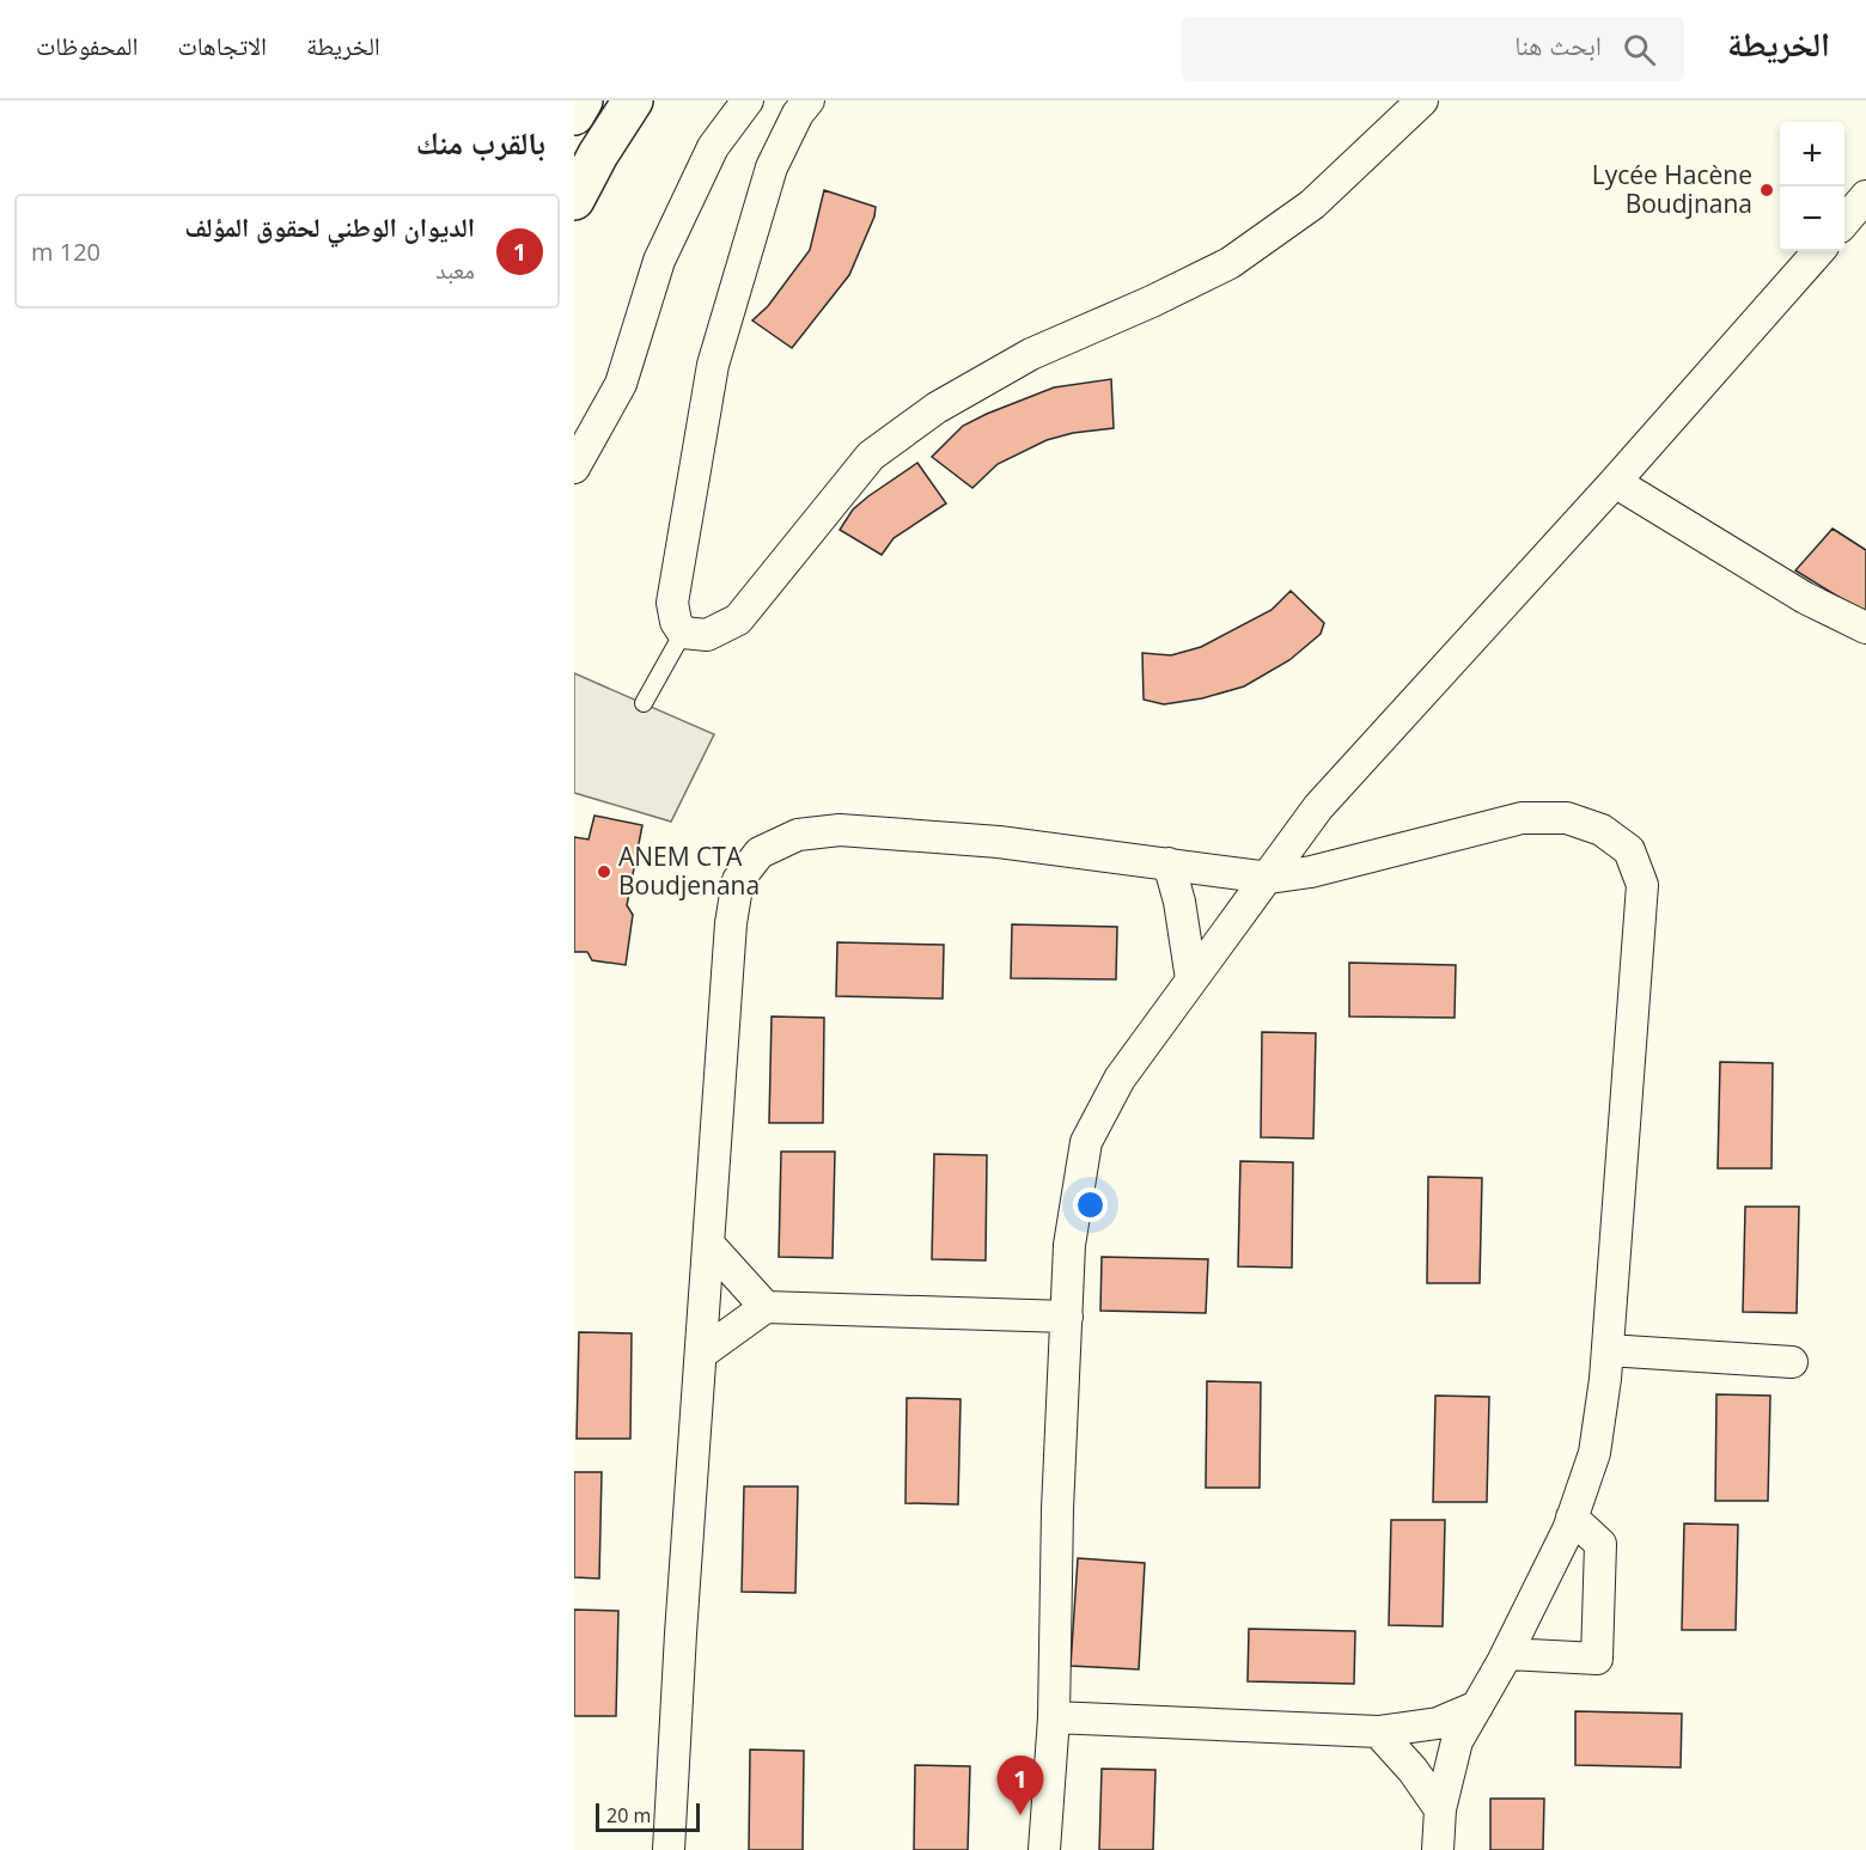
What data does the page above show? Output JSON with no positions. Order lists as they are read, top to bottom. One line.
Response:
{"places":["Lycée Hacène Boudjnana","ANEM CTA Boudjenana"],"scale_bar":"20 m","page":{"header":"الخريطة","search":"ابحث هنا","nav":["الخريطة","الاتجاهات","المحفوظات"],"heading":"بالقرب منك","map_buttons":["+","−"],"list":[{"mark":"1","name":"الديوان الوطني لحقوق المؤلف","note":"معبد","value":"120 m"}],"pins":"1","scale":"20 m"}}
